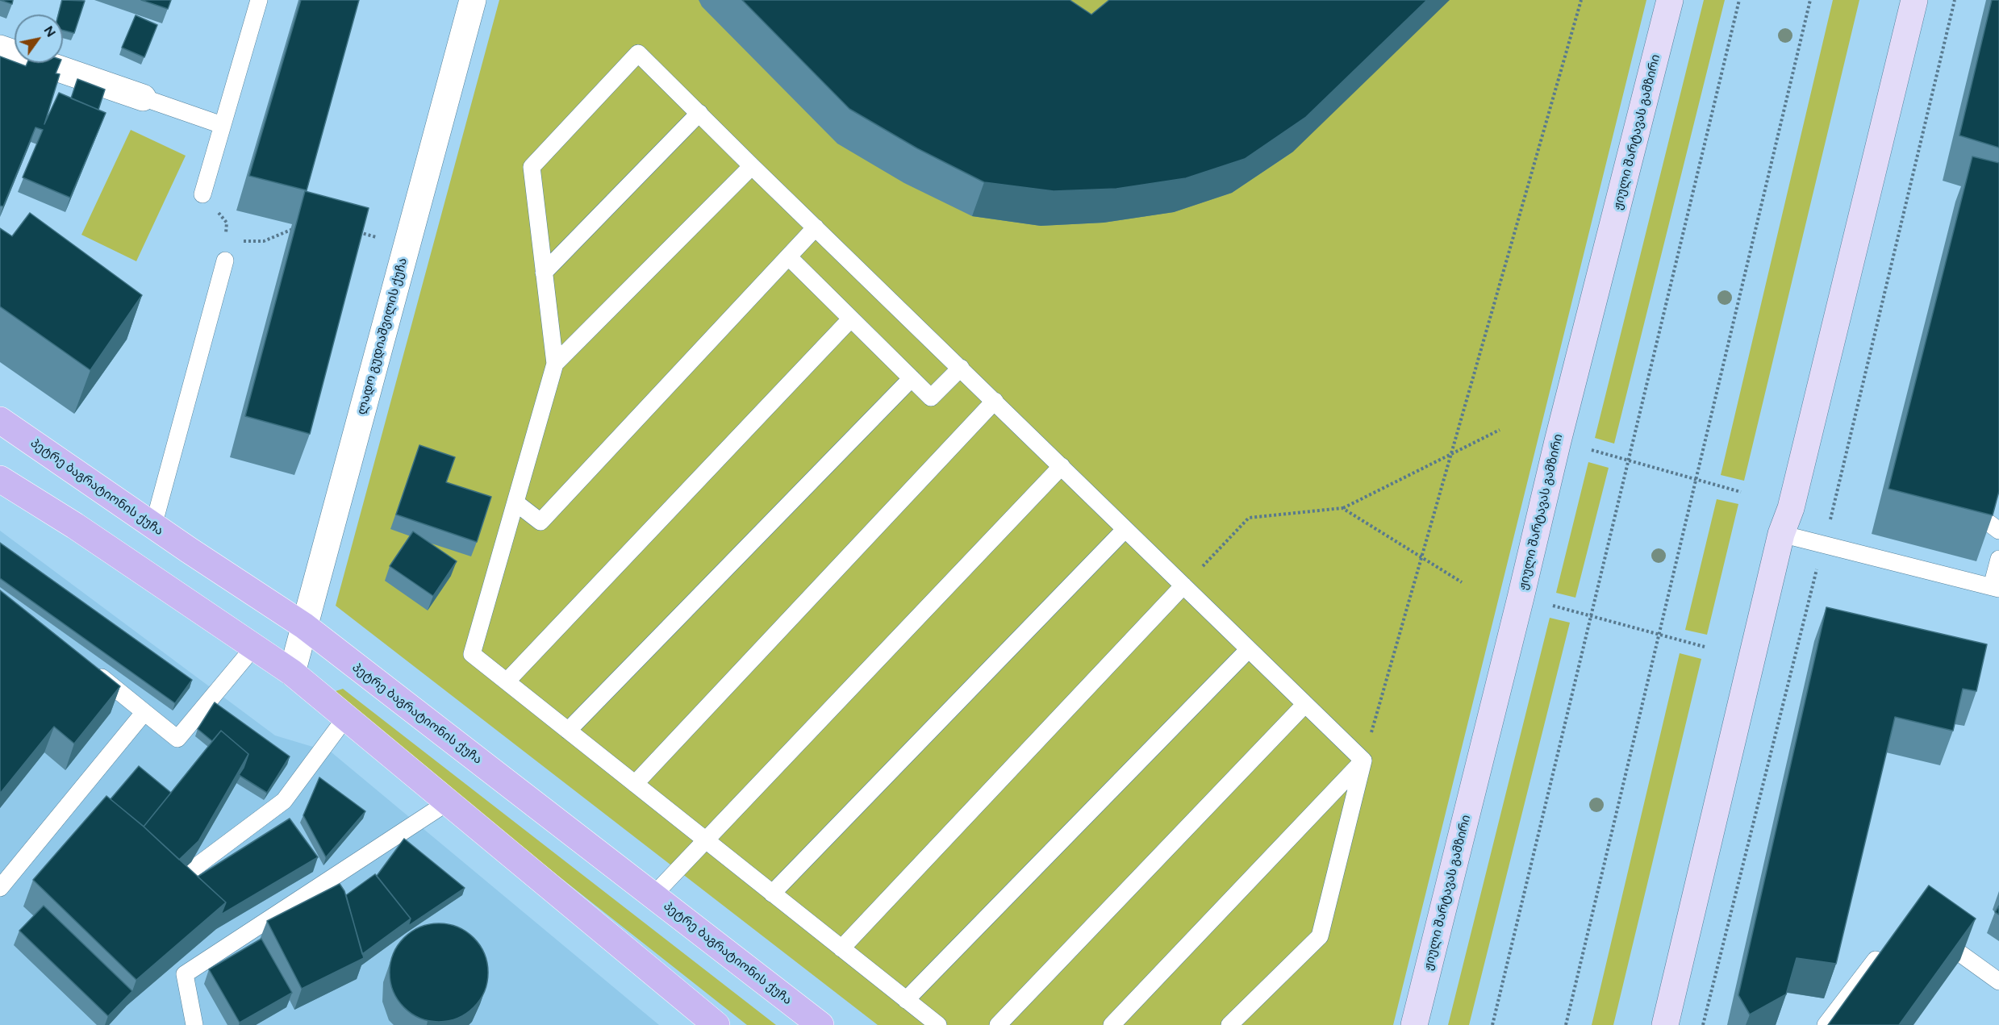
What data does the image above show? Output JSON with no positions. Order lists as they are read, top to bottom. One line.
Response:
{"streets":{"main road":["ჟიული შარტავას გამზირი","პეტრე ბაგრატიონის ქუჩა"],"street":["ლადო გუდიაშვილის ქუჩა"]},"crossings":[["ლადო გუდიაშვილის ქუჩა","პეტრე ბაგრატიონის ქუჩა"]],"north":"top right"}
